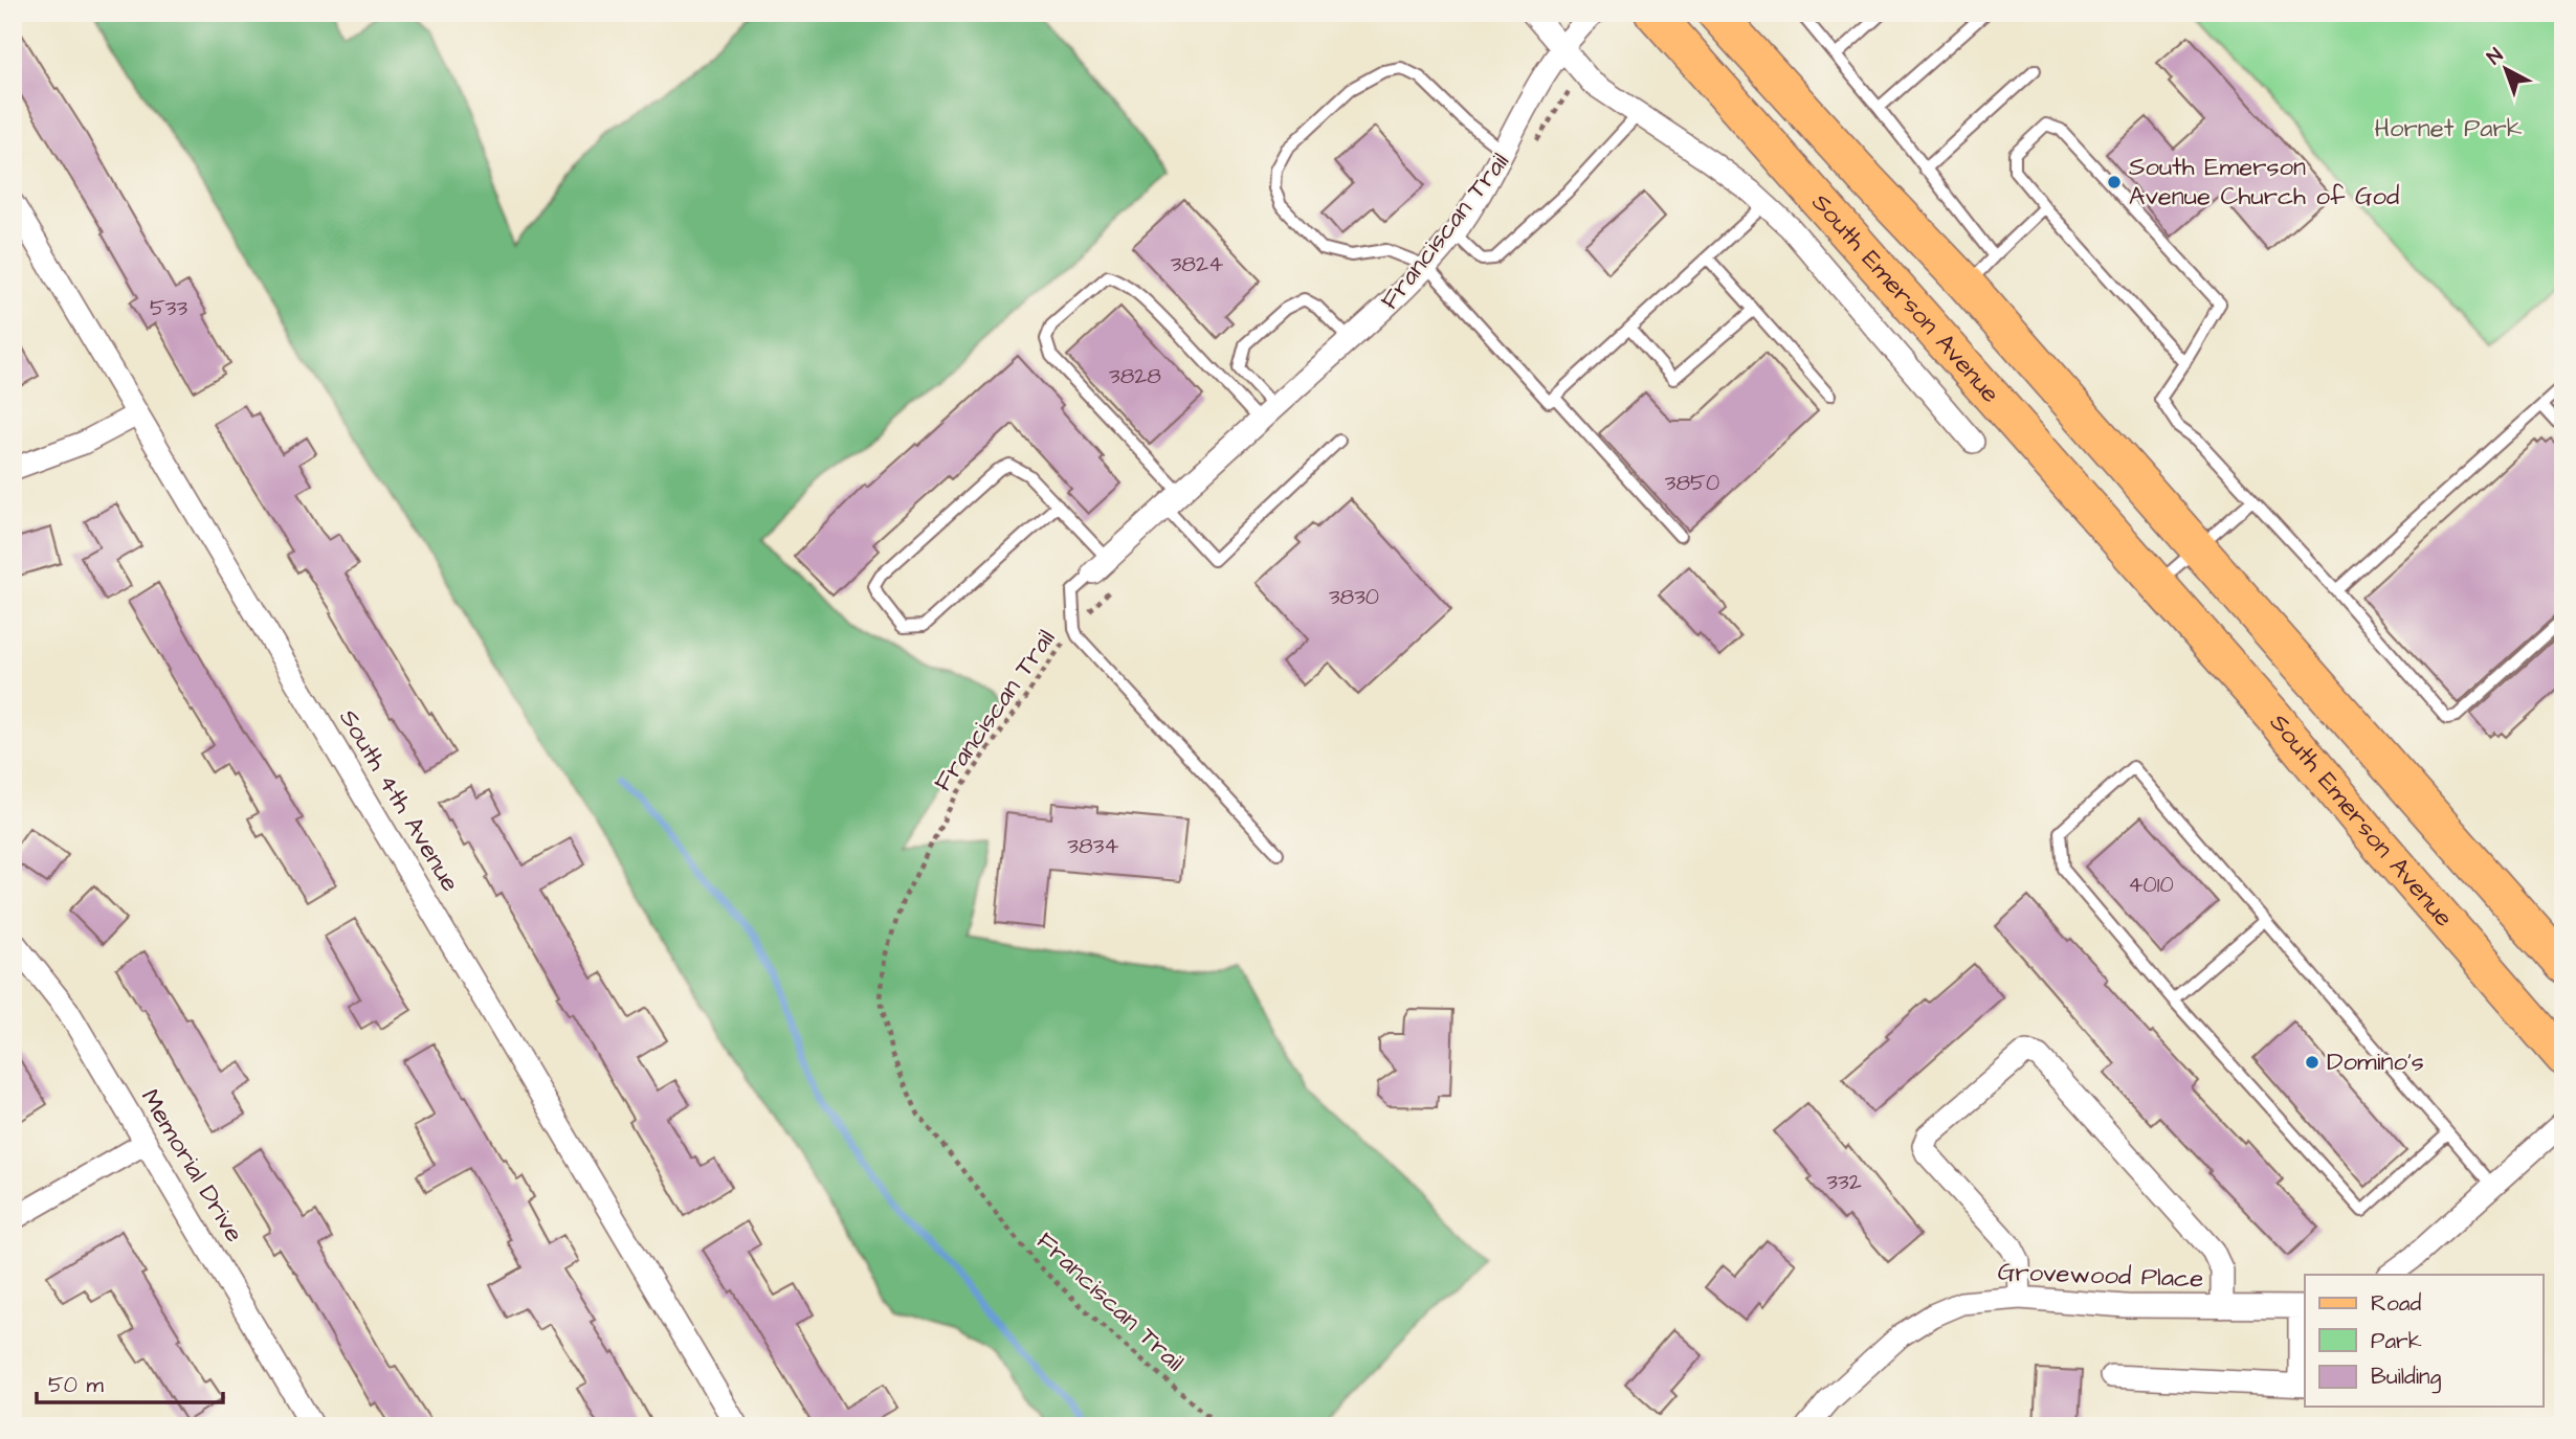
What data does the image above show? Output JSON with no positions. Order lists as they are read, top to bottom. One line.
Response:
{"streets":{"main road":["South Emerson Avenue"],"street":["South 4th Avenue","Memorial Drive","Grovewood Place"],"path":["Franciscan Trail"]},"crossings":[["Franciscan Trail","South Emerson Avenue"]],"parks":["Hornet Park"],"places":["South Emerson Avenue Church of God","Domino's"],"house_numbers":["3824","533","3828","3850","3830","3834","4010","332"],"legend":["Road","Park","Building"],"scale_bar":"50 m","north":"top left"}
